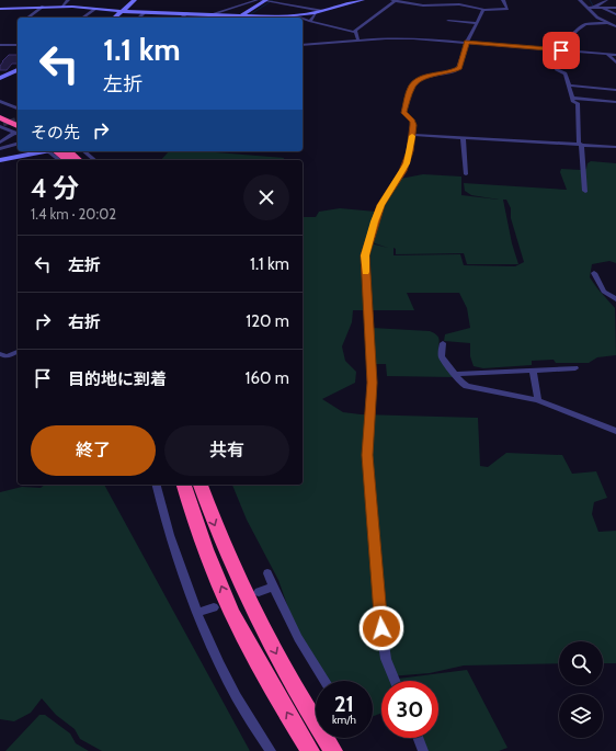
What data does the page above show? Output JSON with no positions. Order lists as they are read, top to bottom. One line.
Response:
{"page":{"turn":["1.1 km","左折"],"then":"その先","heading":["4 分","1.4 km · 20:02"],"list":[{"name":"左折","value":"1.1 km"},{"name":"右折","value":"120 m"},{"name":"目的地に到着","value":"160 m"}],"buttons":["終了","共有"],"speed":"21 km/h","limit":"30"}}
